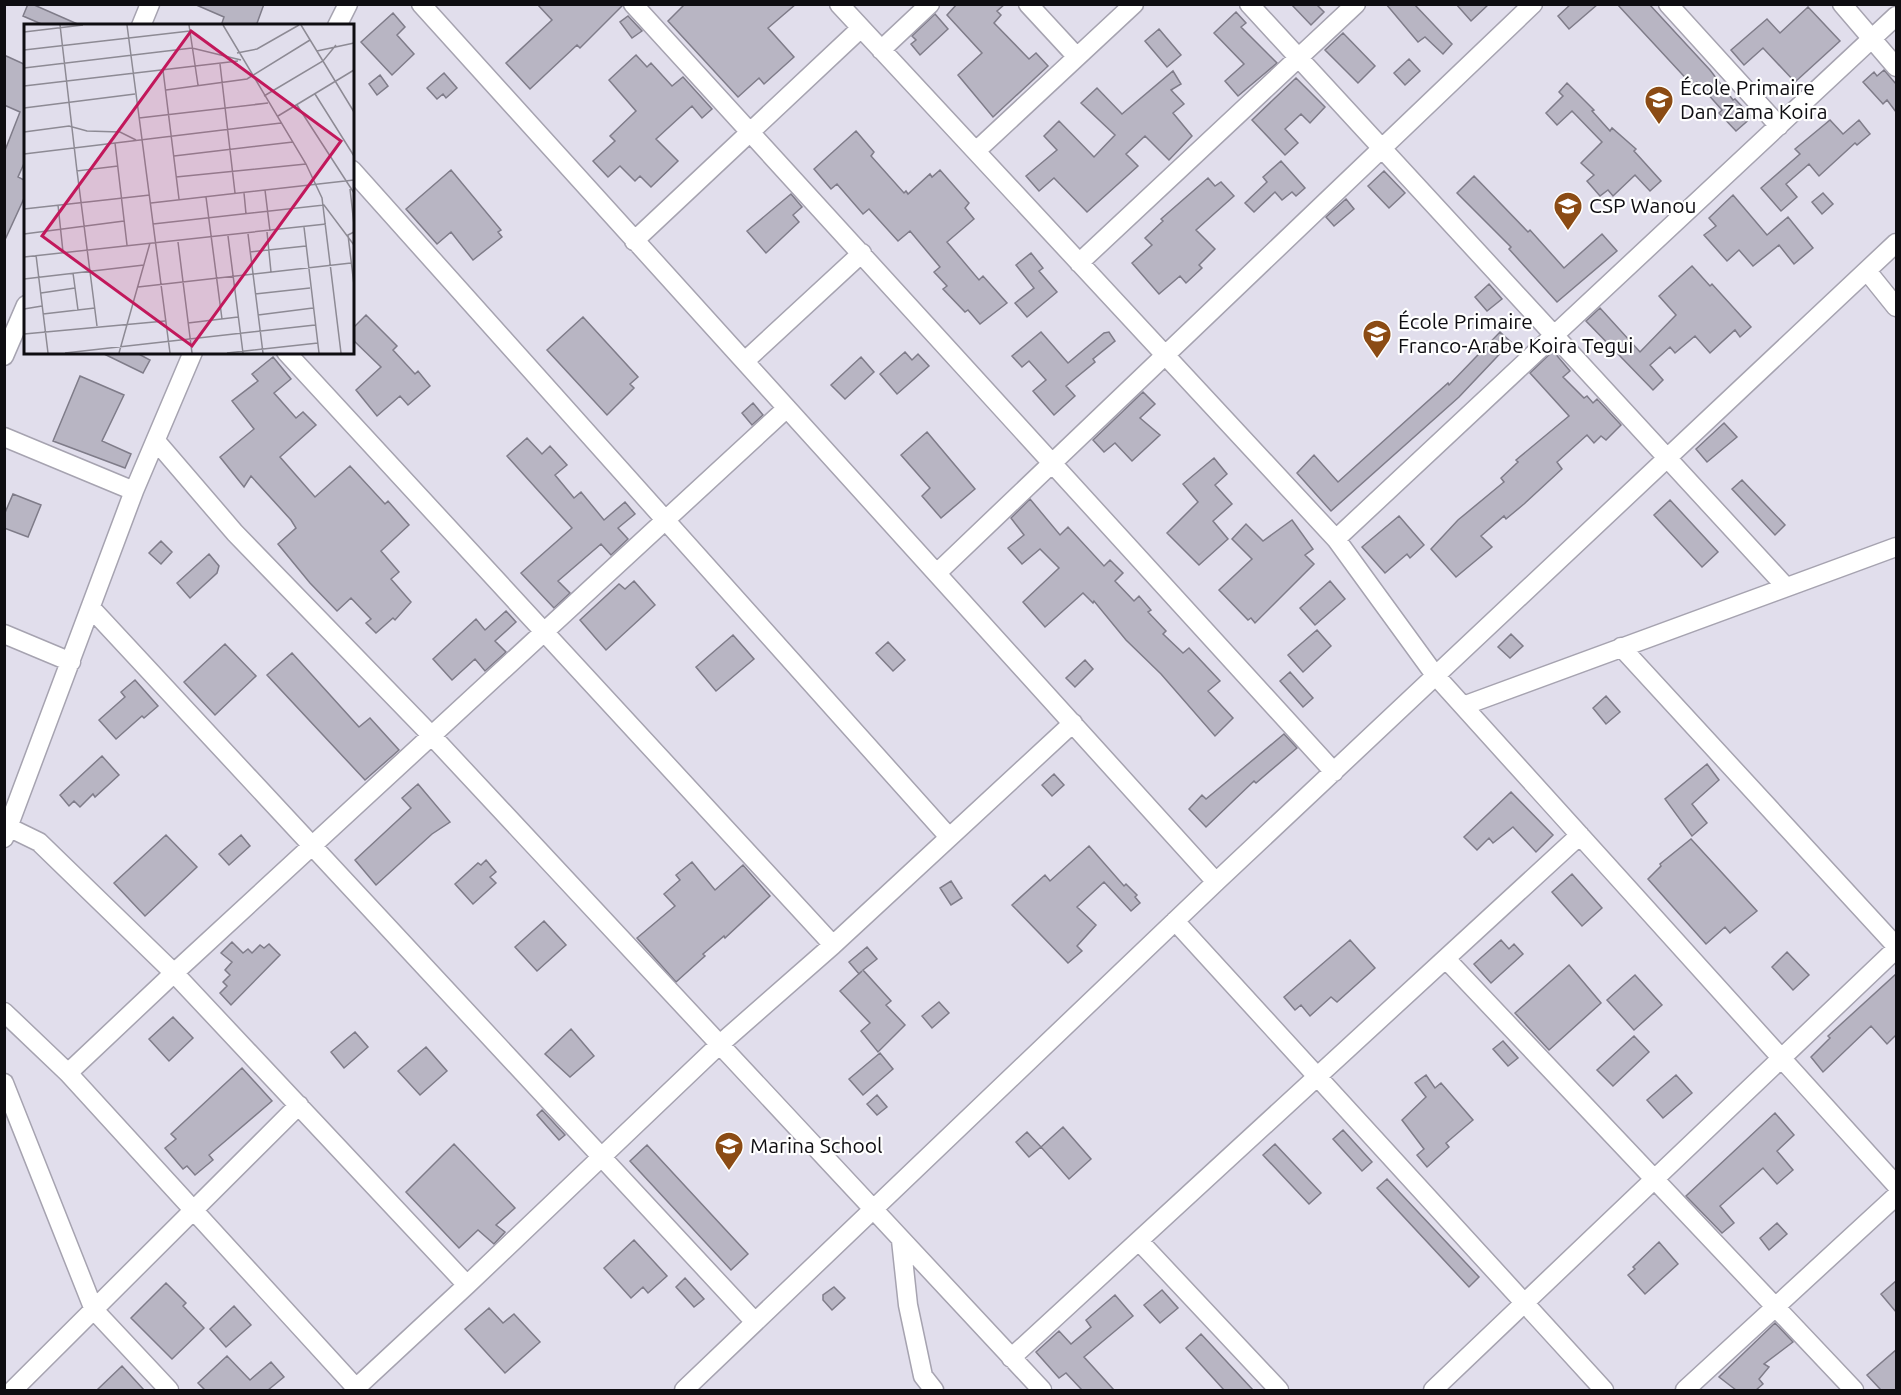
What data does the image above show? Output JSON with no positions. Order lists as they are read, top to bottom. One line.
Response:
{"places":{"school or university":["École Primaire Dan Zama Koira","CSP Wanou","École Primaire Franco-Arabe Koira Tegui","Marina School"]}}
